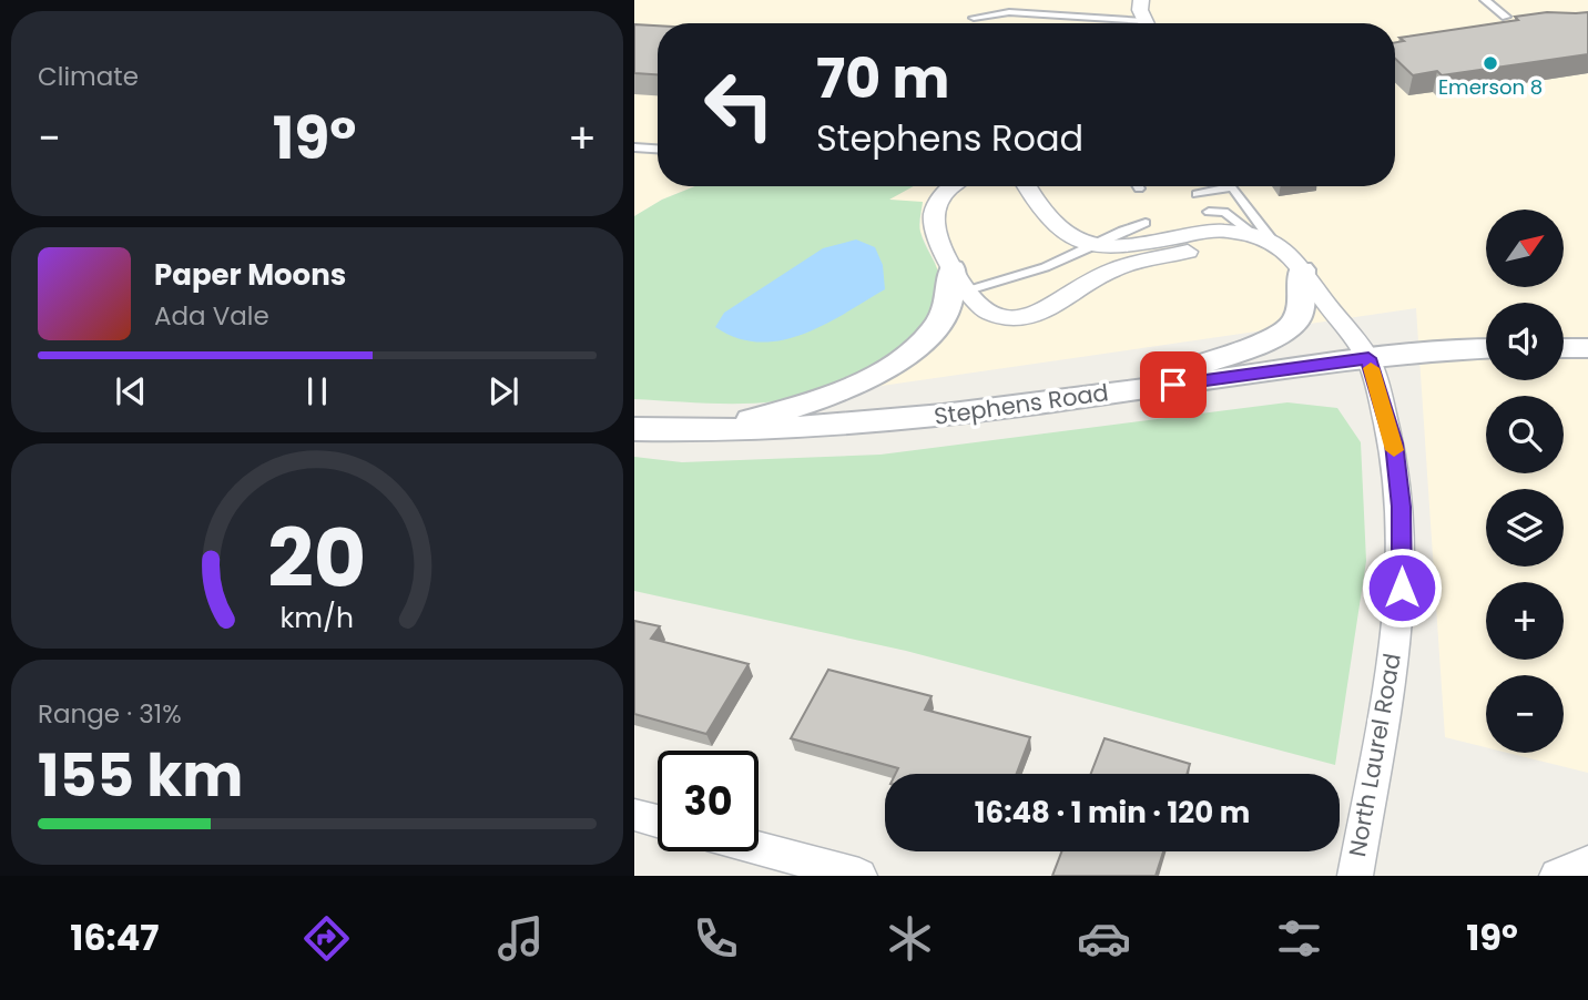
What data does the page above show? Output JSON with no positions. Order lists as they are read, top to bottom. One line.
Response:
{"streets":{"street":["Stephens Road","North Laurel Road"]},"crossings":[["Stephens Road","North Laurel Road"]],"places":["Emerson 8"],"north":"top right","page":{"tile":["Climate",["Range · 31%","155 km"]],"turn":["70 m","Stephens Road"],"heat":["−","19°","+"],"map_buttons":["+","−"],"song":["Paper Moons","Ada Vale"],"limit":"30","trip":"16:48 · 1 min · 120 m","tabs":["16:47","19°"],"gauge":["20","km/h"]}}
